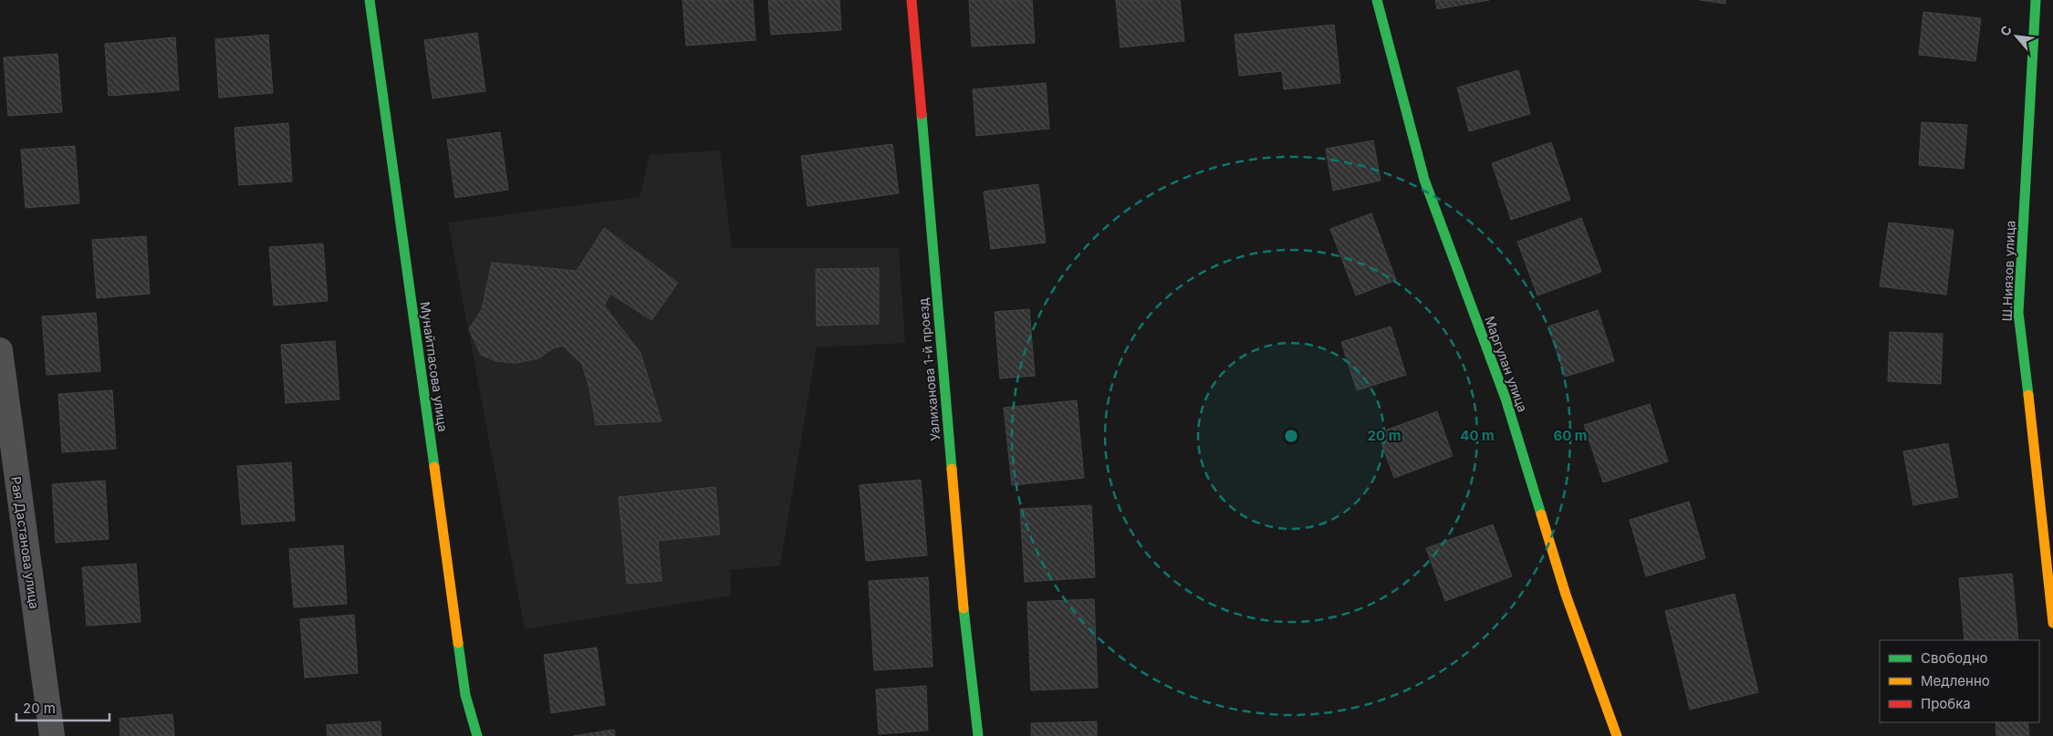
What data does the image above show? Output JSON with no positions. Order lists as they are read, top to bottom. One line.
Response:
{"streets":{"street":["Ш.Ниязов улица","Маргулан улица","Мунайтпасова улица","Уалиханова 1-й проезд","Рая Дастанова улица"]},"legend":["Свободно","Медленно","Пробка"],"scale_bar":"20 m","north":"top left","rings":["20 m","40 m","60 m"]}
